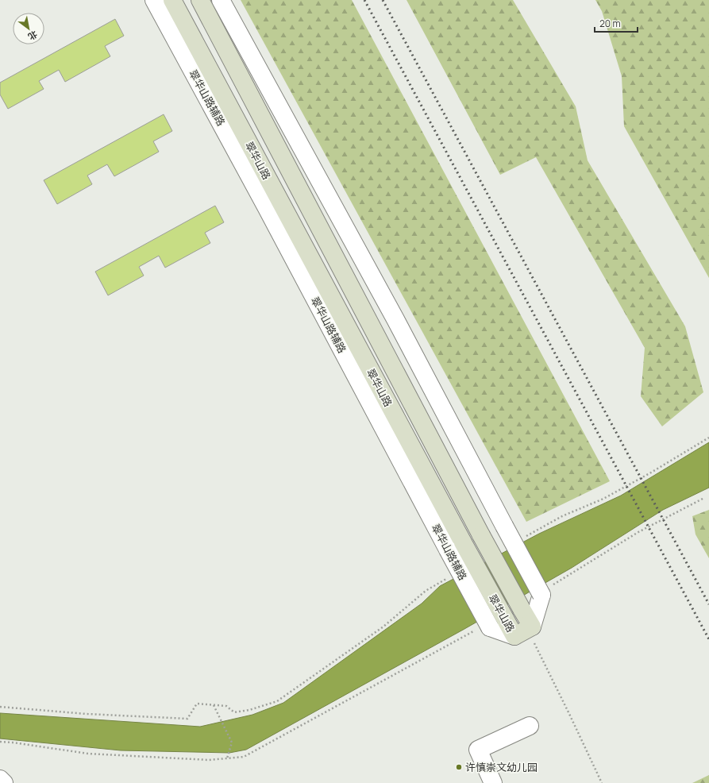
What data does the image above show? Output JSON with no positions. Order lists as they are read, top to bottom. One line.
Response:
{"streets":{"main road":["翠华山路"],"street":["翠华山路辅路"]},"crossings":[["翠华山路辅路","翠华山路"]],"places":["许慎崇文幼儿园"],"scale_bar":"20 m","north":"bottom right"}
